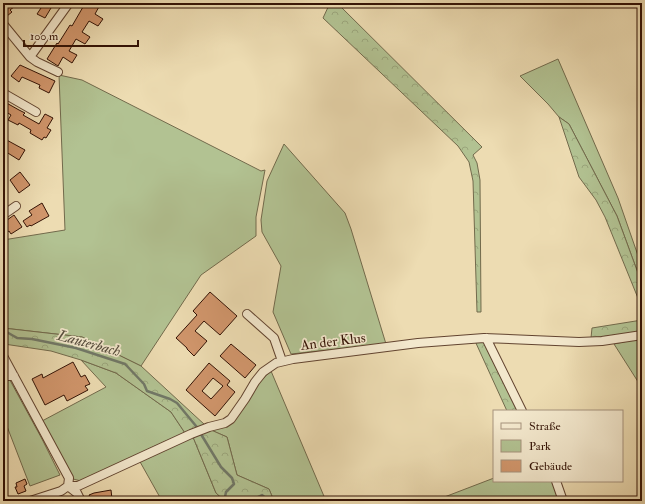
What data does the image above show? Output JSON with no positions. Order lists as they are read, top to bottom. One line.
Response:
{"streets":{"street":["An der Klus"]},"water":["Lauterbach"],"legend":["Straße","Park","Gebäude"],"scale_bar":"100 m"}
